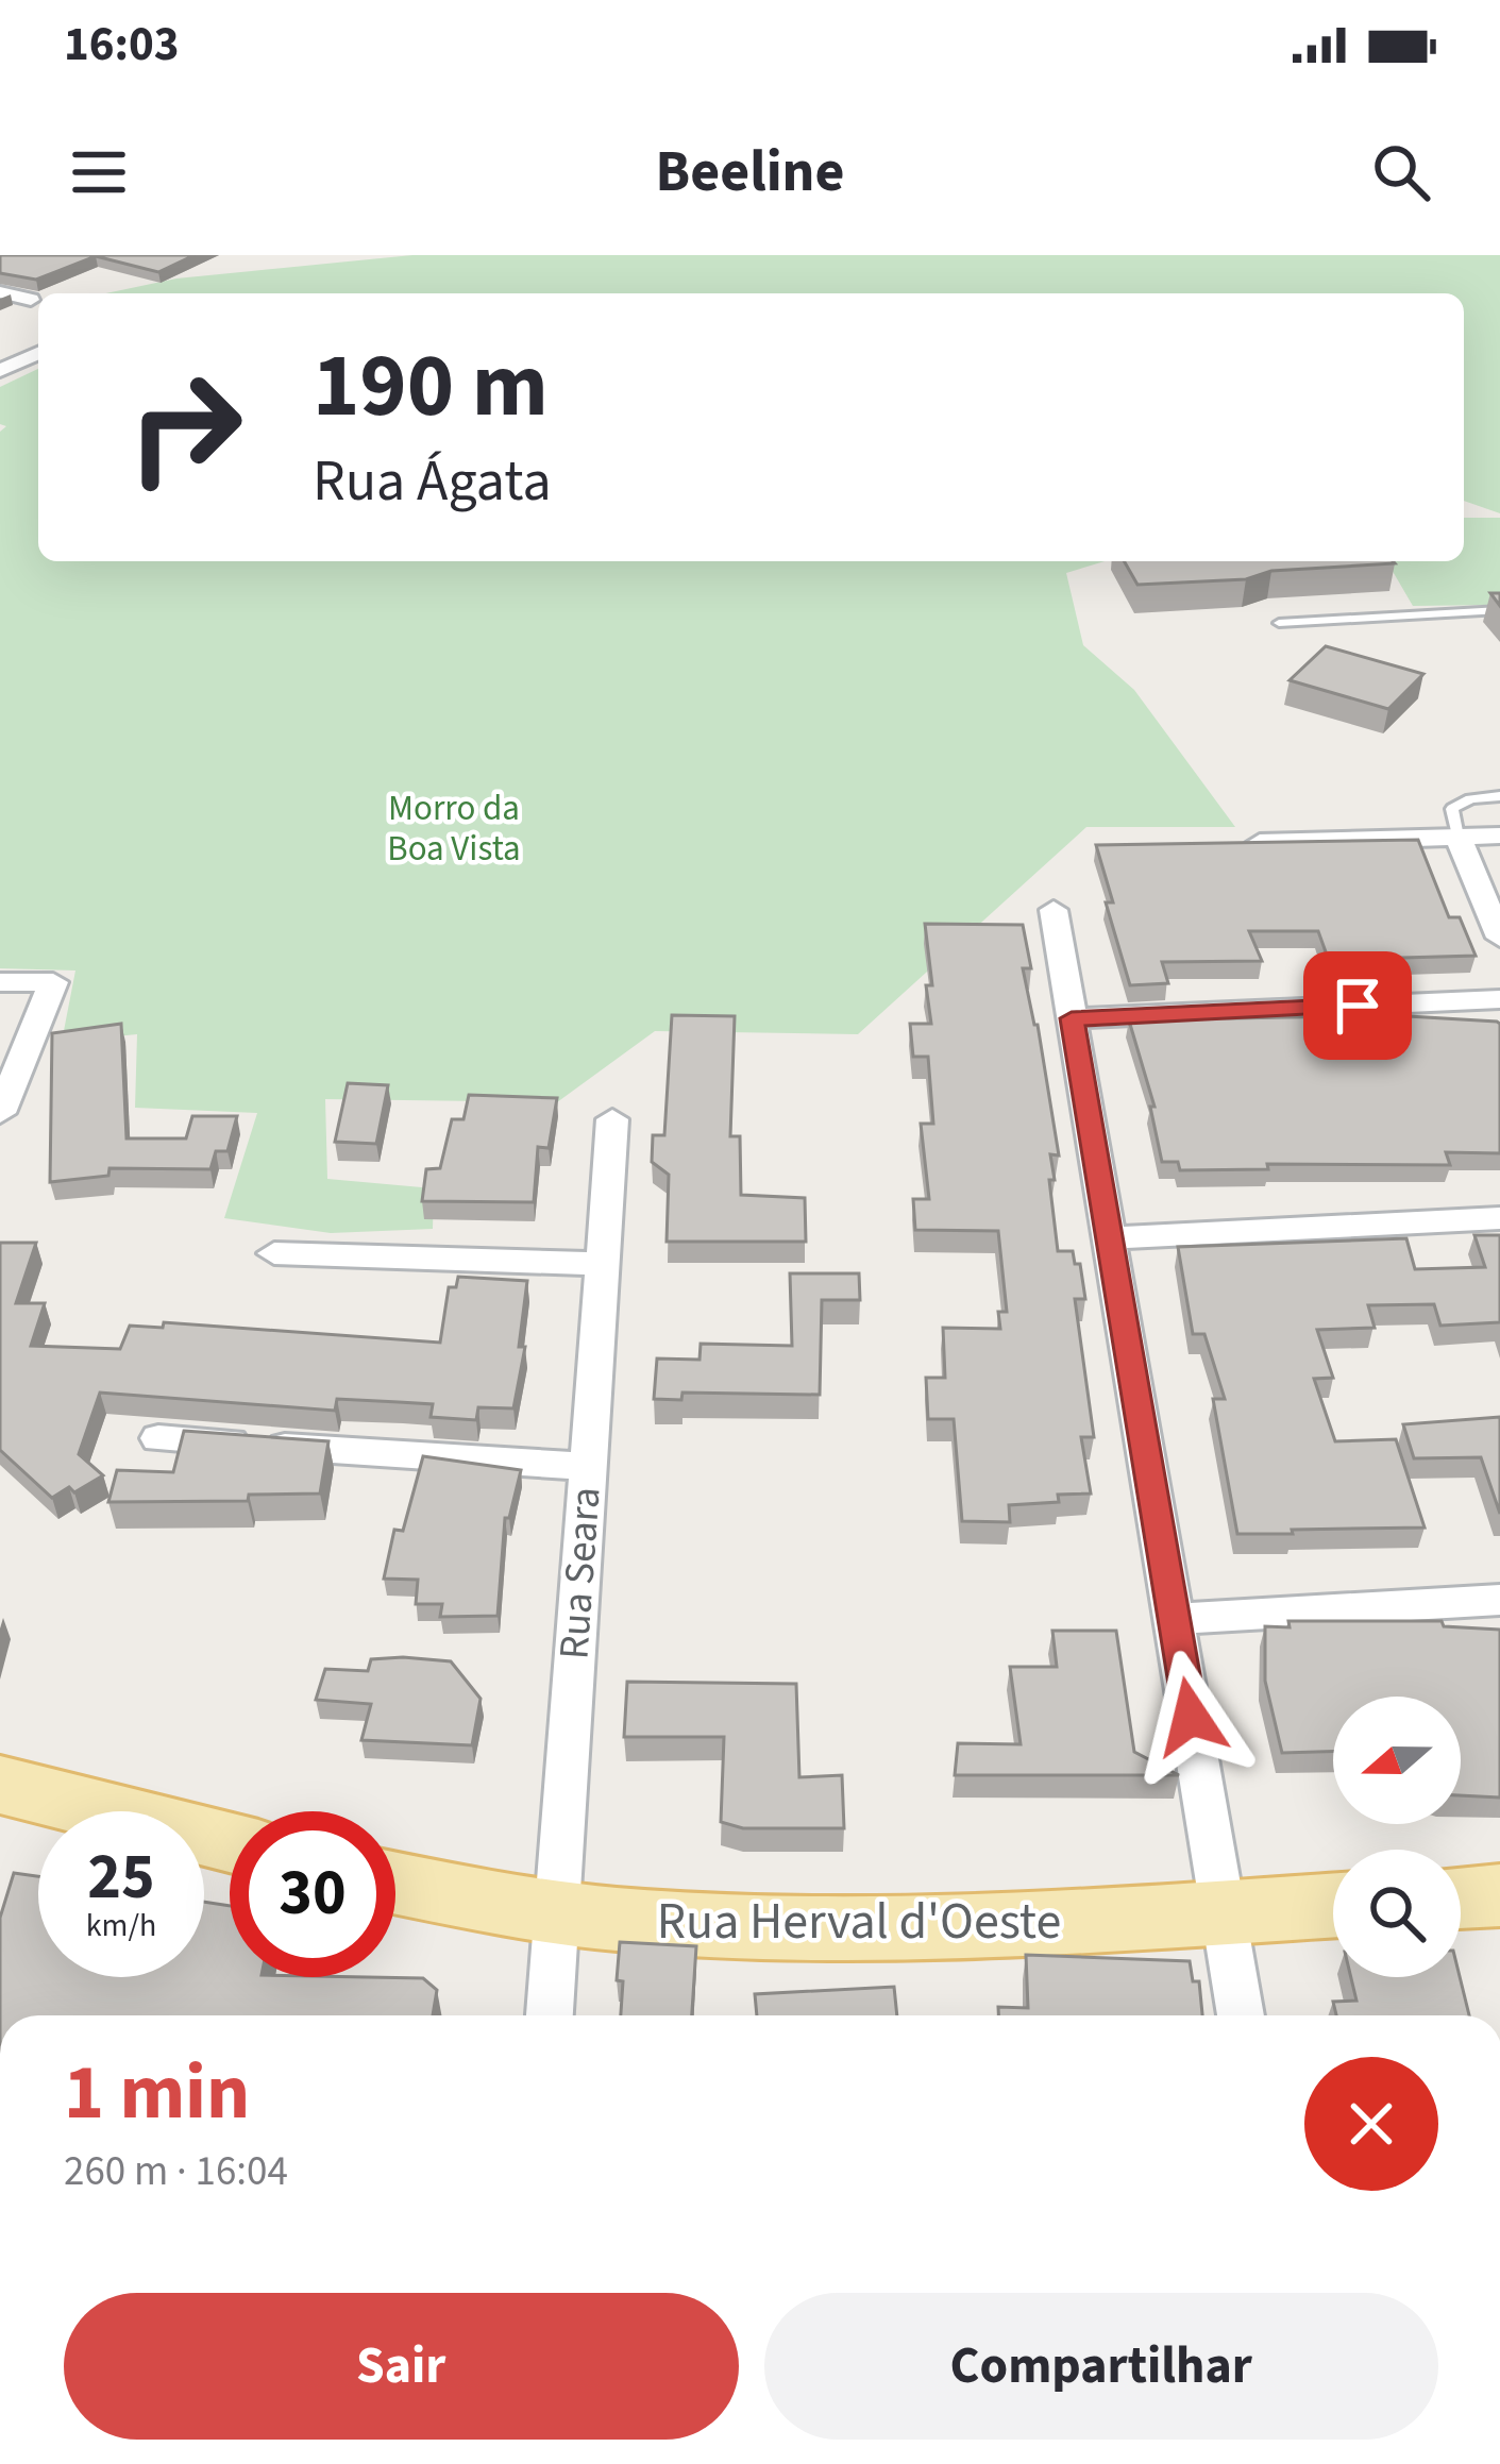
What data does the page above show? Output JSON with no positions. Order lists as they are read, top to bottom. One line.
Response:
{"streets":{"main road":["Rua Herval d'Oeste"],"street":["Rua Seara"]},"crossings":[["Rua Seara","Rua Herval d'Oeste"]],"parks":["Morro da Boa Vista"],"north":"left","page":{"status":"16:03","header":"Beeline","turn":["190 m","Rua Ágata"],"speed":"25 km/h","limit":"30","heading":["1 min","260 m · 16:04"],"buttons":["Sair","Compartilhar"]}}
